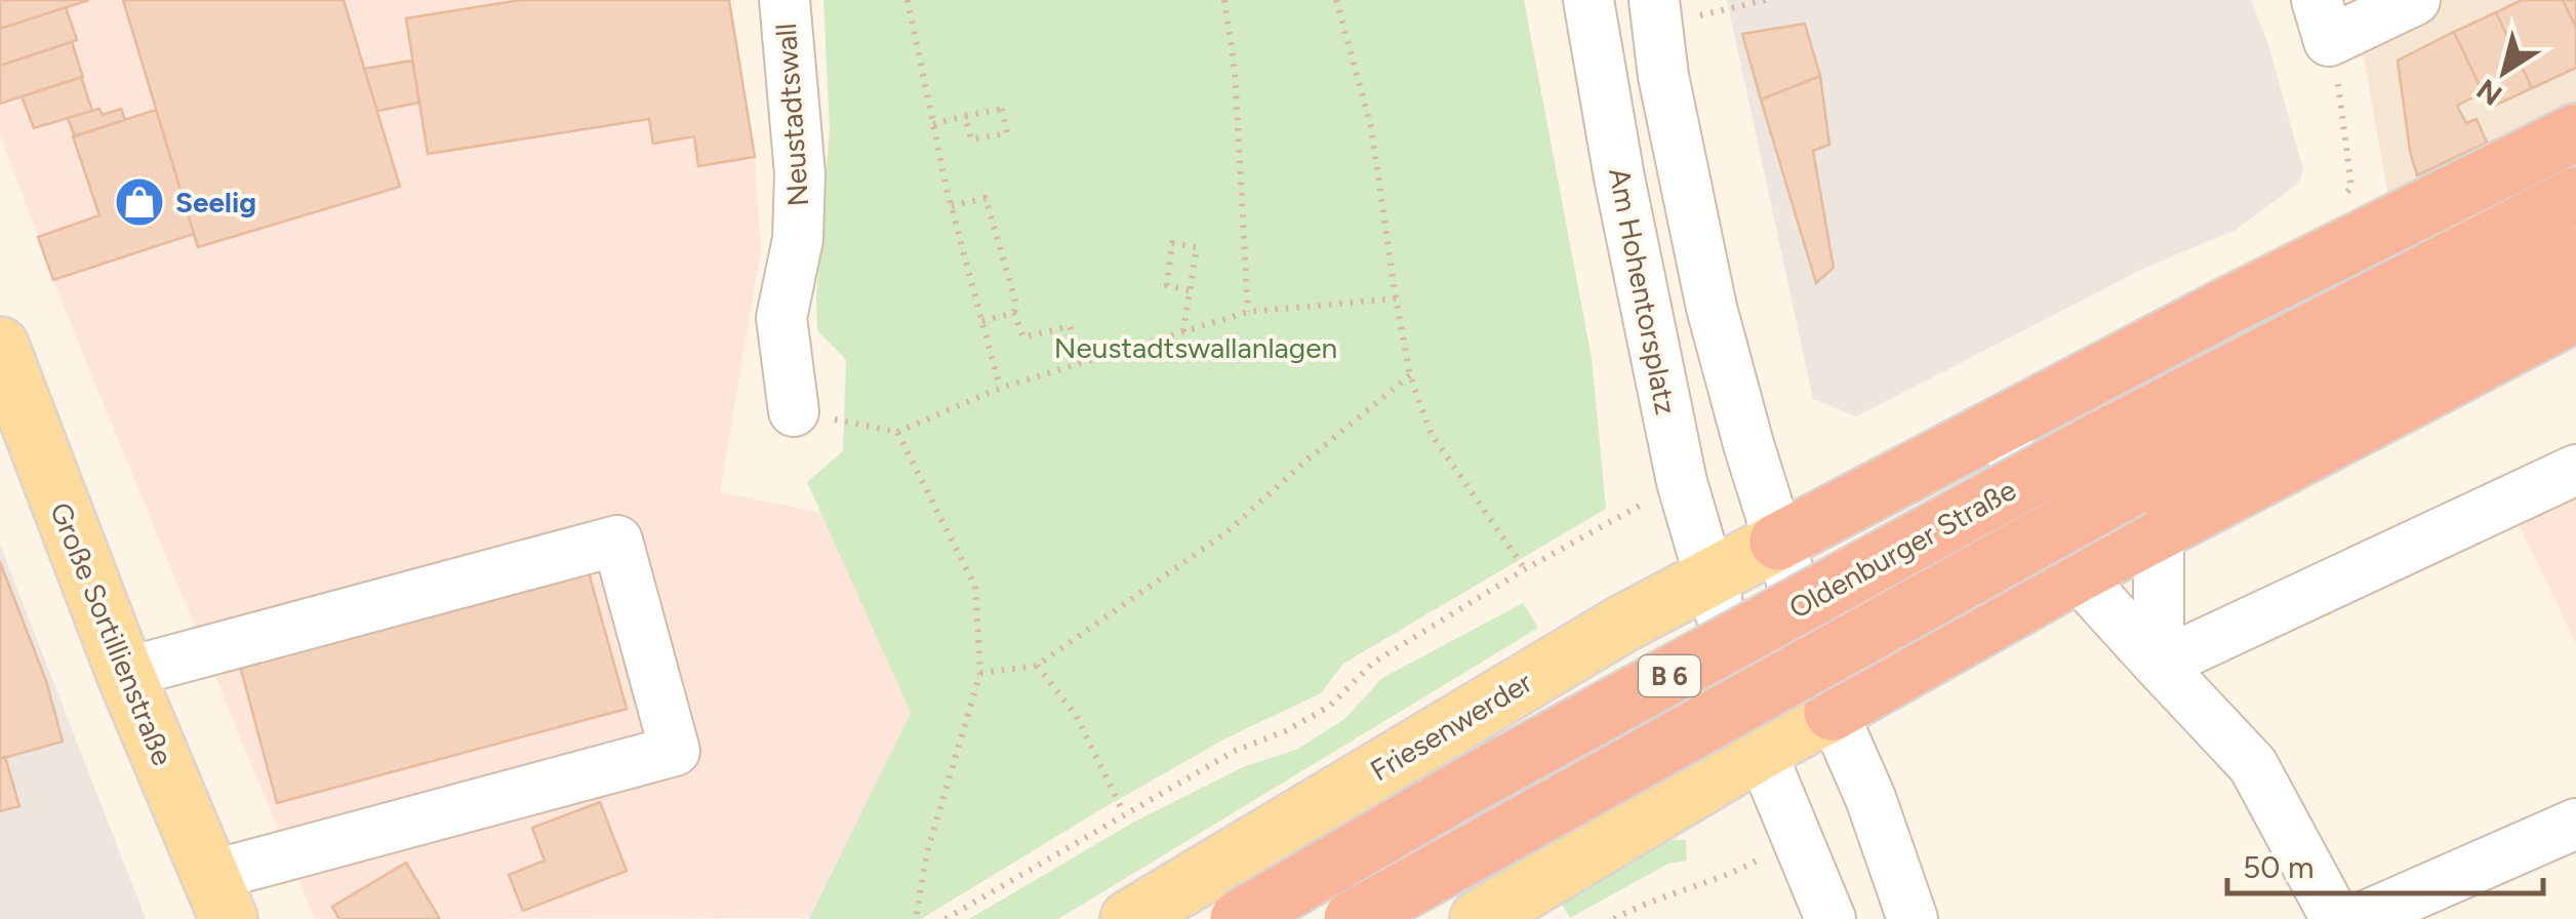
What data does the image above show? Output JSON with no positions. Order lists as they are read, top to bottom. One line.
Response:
{"streets":{"highway":["Oldenburger Straße","B 6"],"main road":["Große Sortillienstraße","Friesenwerder"],"street":["Neustadtswall","Am Hohentorsplatz"]},"crossings":[["Am Hohentorsplatz","Friesenwerder"]],"parks":["Neustadtswallanlagen"],"places":{"shop":["Seelig"]},"scale_bar":"50 m","north":"bottom left"}
